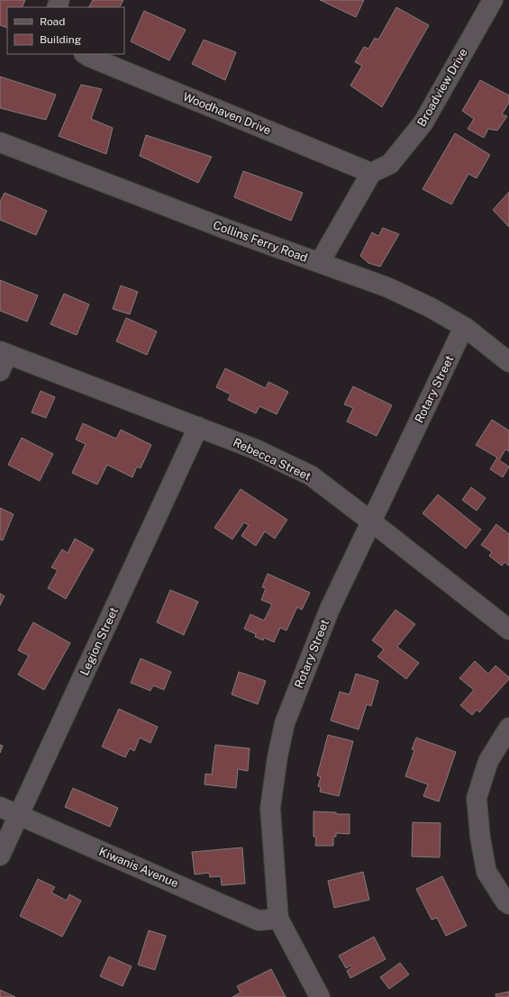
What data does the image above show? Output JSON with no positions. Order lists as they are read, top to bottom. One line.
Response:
{"streets":{"street":["Broadview Drive","Woodhaven Drive","Collins Ferry Road","Rotary Street","Rebecca Street","Legion Street","Kiwanis Avenue"]},"crossings":[["Broadview Drive","Woodhaven Drive"],["Collins Ferry Road","Rotary Street"],["Rotary Street","Rebecca Street"],["Rotary Street","Kiwanis Avenue"],["Rebecca Street","Legion Street"],["Legion Street","Kiwanis Avenue"]],"legend":["Road","Building"]}
